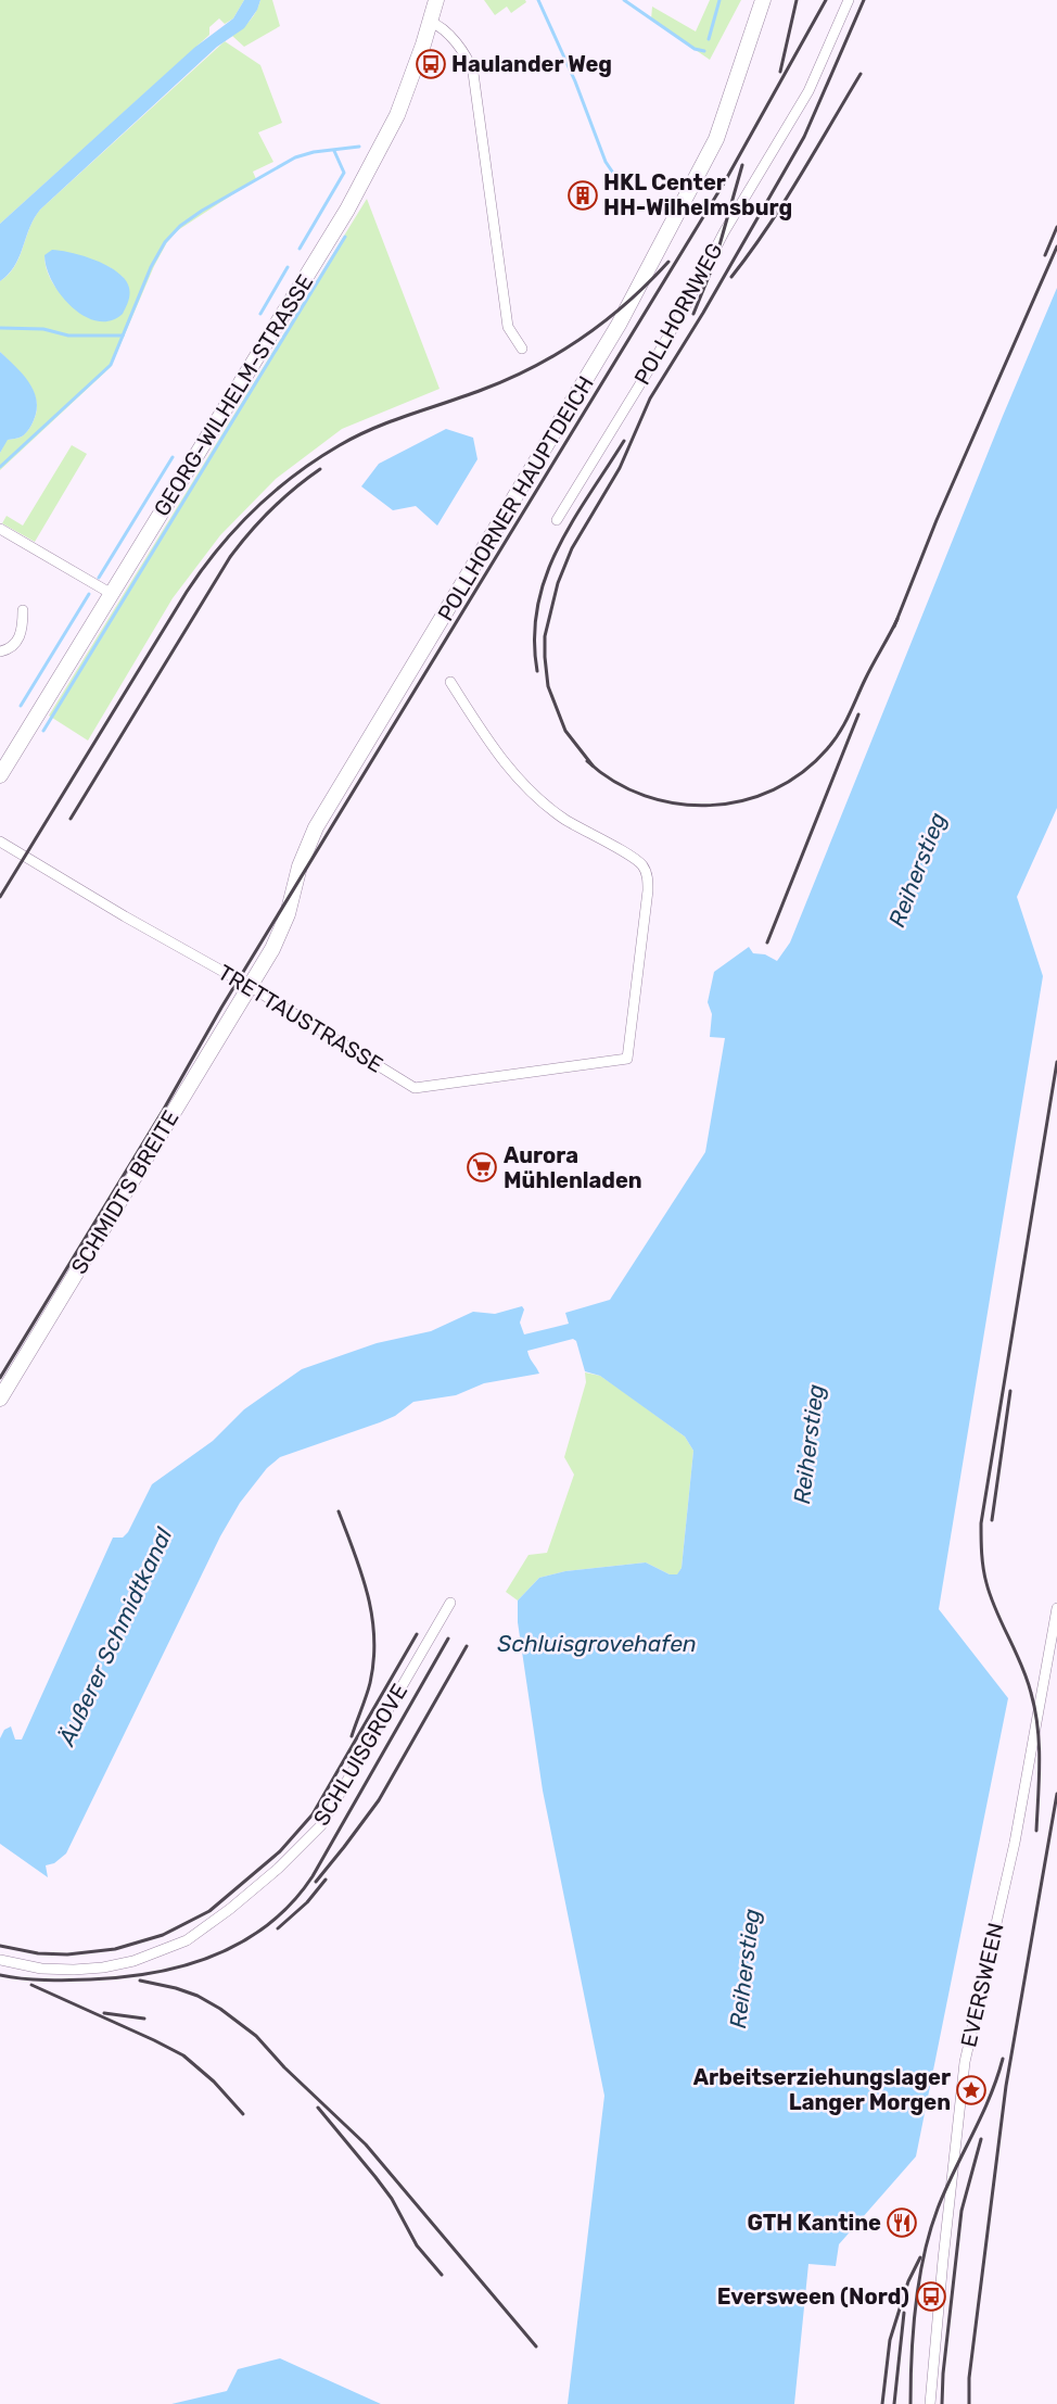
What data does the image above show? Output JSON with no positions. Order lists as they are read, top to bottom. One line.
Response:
{"streets":{"main road":["GEORG-WILHELM-STRASSE","POLLHORNER HAUPTDEICH","SCHMIDTS BREITE"],"street":["POLLHORNWEG","TRETTAUSTRASSE","SCHLUISGROVE","EVERSWEEN"]},"crossings":[["POLLHORNER HAUPTDEICH","TRETTAUSTRASSE"],["POLLHORNER HAUPTDEICH","SCHMIDTS BREITE"],["TRETTAUSTRASSE","SCHMIDTS BREITE"]],"water":["Reiherstieg","Äußerer Schmidtkanal","Schluisgrovehafen"],"places":{"bus stop":["Haulander Weg","Eversween (Nord)"],"building":["HKL Center HH-Wilhelmsburg"],"supermarket":["Aurora Mühlenladen"],"place":["Arbeitserziehungslager Langer Morgen"],"restaurant":["GTH Kantine"]}}
